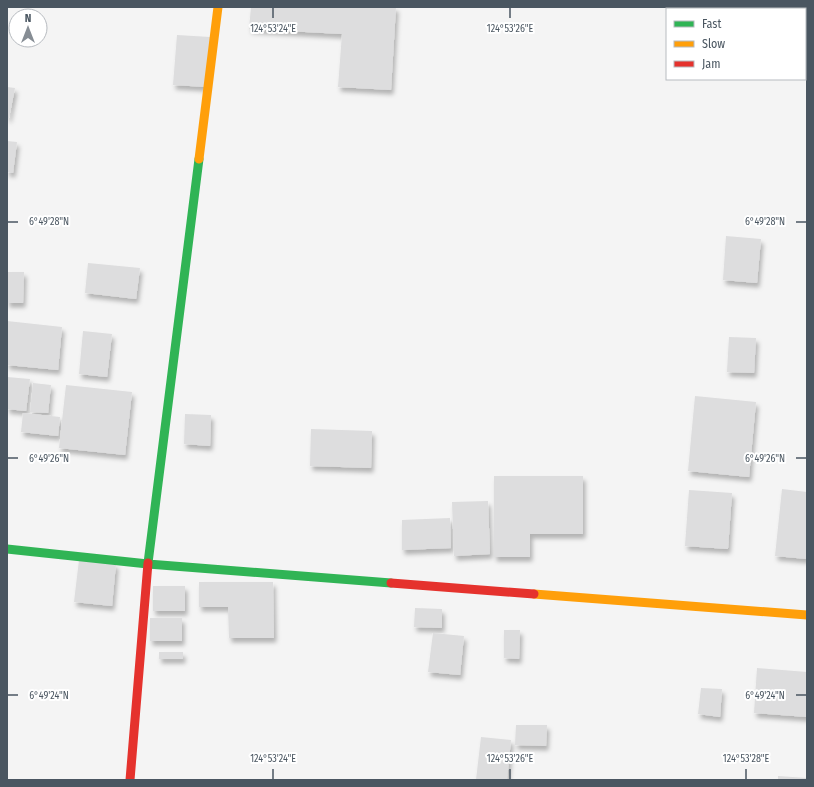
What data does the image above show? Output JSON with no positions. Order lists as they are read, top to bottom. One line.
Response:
{"legend":["Fast","Slow","Jam"],"north":"top","coordinates":["124°53'24\"E","124°53'26\"E","6°49'28\"N","6°49'26\"N","6°49'24\"N","124°53'28\"E"]}
